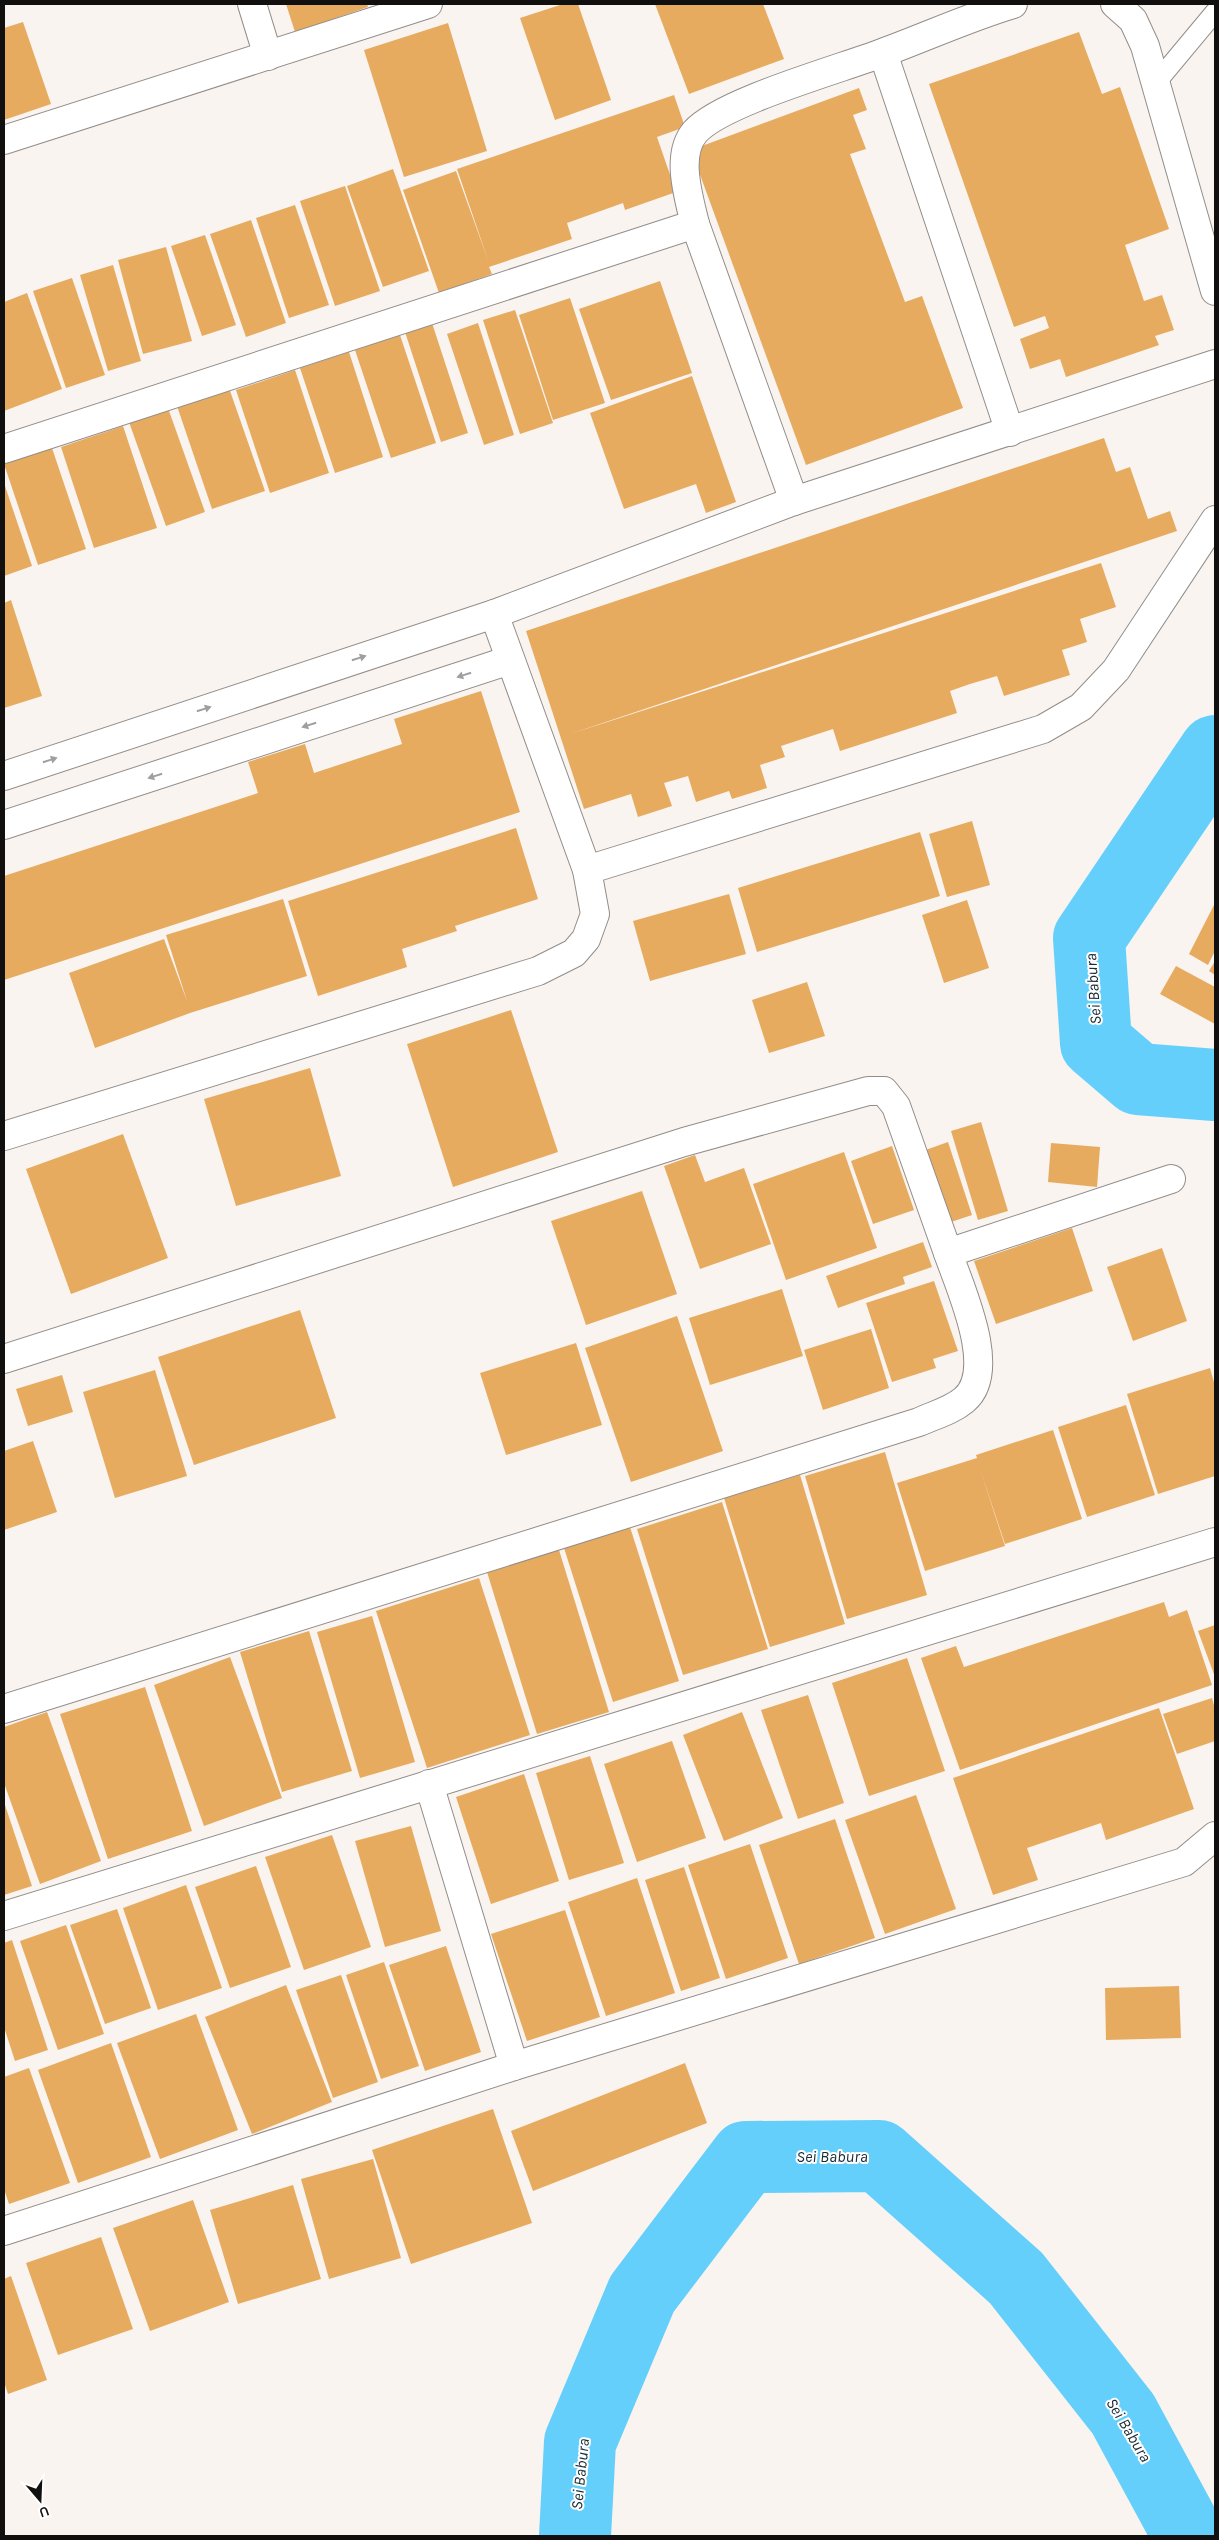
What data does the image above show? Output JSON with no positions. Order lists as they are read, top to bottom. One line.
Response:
{"water":["Sei Babura"],"north":"bottom"}
